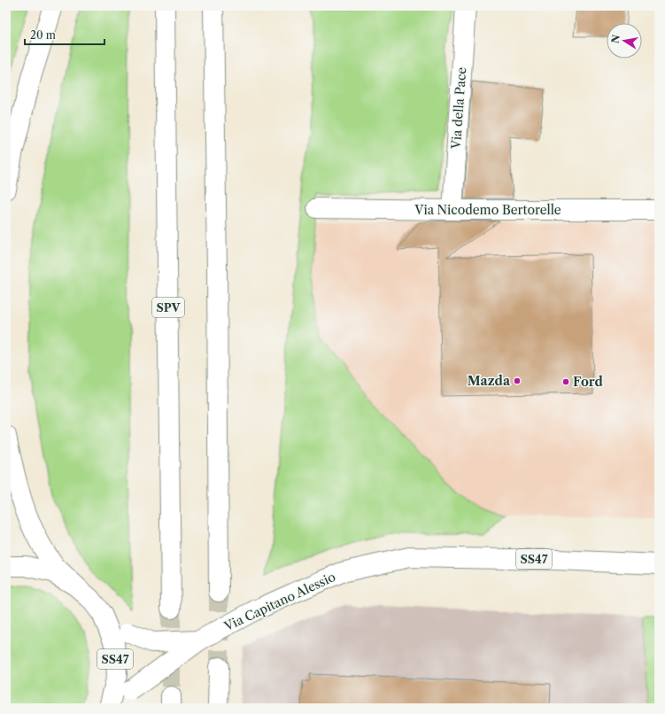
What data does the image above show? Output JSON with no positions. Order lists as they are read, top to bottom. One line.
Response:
{"streets":{"main road":["Via della Pace","Via Nicodemo Bertorelle","SPV","SS47","Via Capitano Alessio"]},"crossings":[["Via della Pace","Via Nicodemo Bertorelle"],["SS47","Via Capitano Alessio"]],"places":["Mazda","Ford"],"scale_bar":"20 m","north":"left"}
